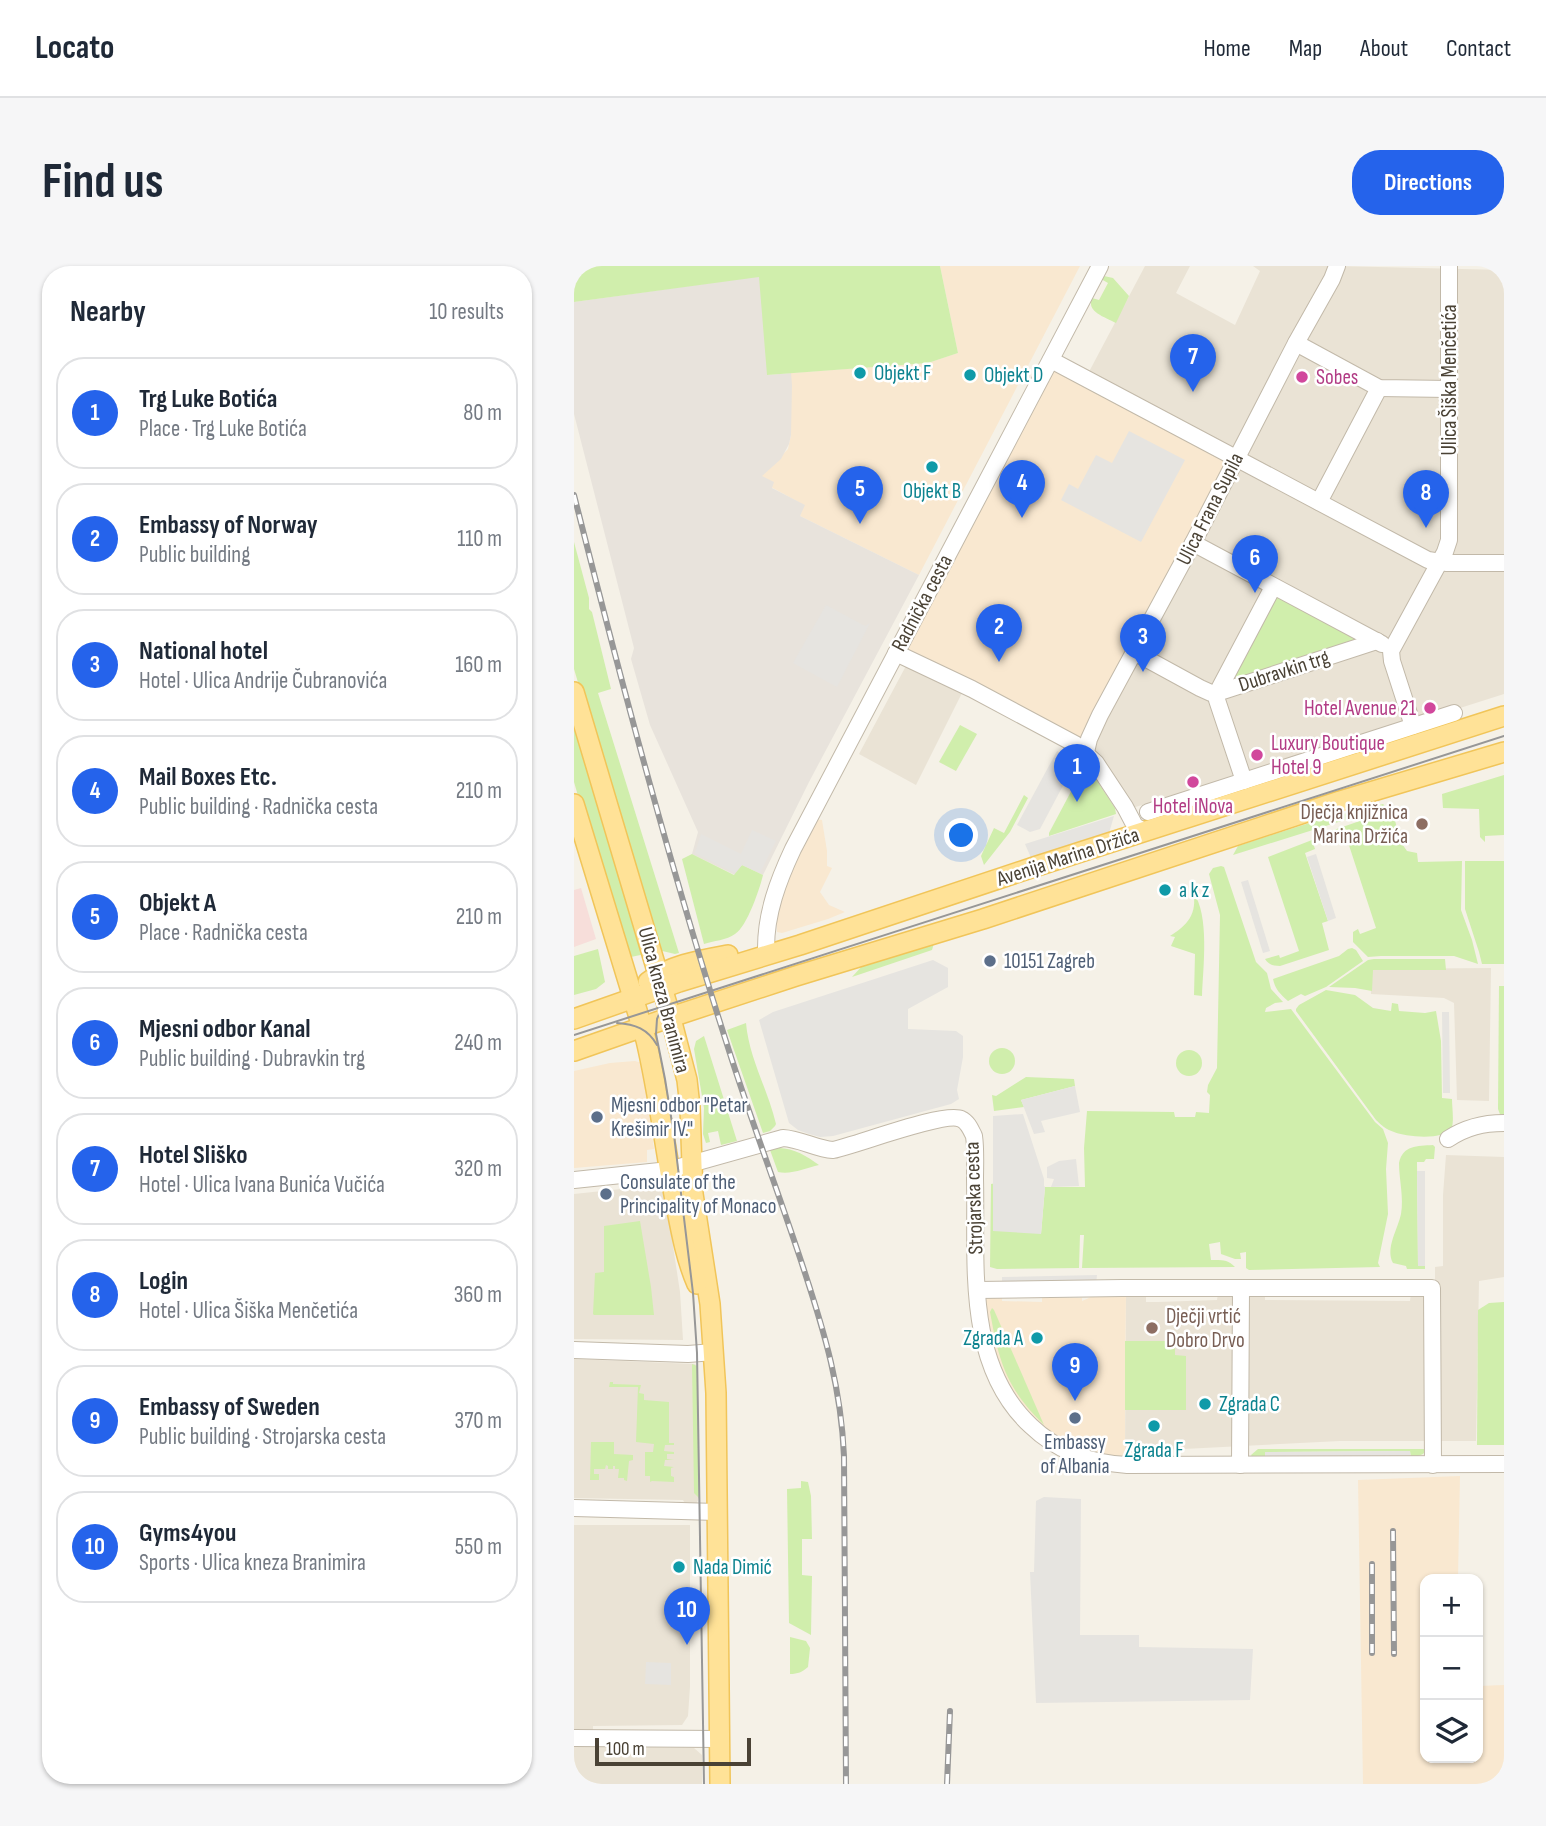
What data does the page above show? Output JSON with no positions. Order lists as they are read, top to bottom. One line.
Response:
{"streets":{"main road":["Avenija Marina Držića","Ulica kneza Branimira"],"street":["Ulica Šiška Menčetića","Ulica Frana Supila","Radnička cesta","Dubravkin trg","Strojarska cesta"]},"crossings":[["Ulica Šiška Menčetića","Dubravkin trg"],["Avenija Marina Držića","Ulica kneza Branimira"],["Ulica kneza Branimira","Strojarska cesta"]],"places":["Objekt F","Objekt D","Sobes","Objekt B","Hotel Avenue 21","Luxury Boutique Hotel 9","Hotel iNova","Dječja knjižnica Marina Držića","a k z","10151 Zagreb","Mjesni odbor \"Petar Krešimir IV.\"","Consulate of the Principality of Monaco","Dječji vrtić Dobro Drvo","Zgrada A","Zgrada C","Embassy of Albania","Zgrada F","Nada Dimić"],"scale_bar":"100 m","page":{"header":"Locato","nav":["Home","Map","About","Contact"],"buttons":"Directions","title":"Find us","heading":["Nearby","10 results"],"pins":["7","4","5","8","6","2","3","1","9","10"],"list":[{"mark":"1","name":"Trg Luke Botića","note":"Place · Trg Luke Botića","value":"80 m"},{"mark":"2","name":"Embassy of Norway","note":"Public building","value":"110 m"},{"mark":"3","name":"National hotel","note":"Hotel · Ulica Andrije Čubranovića","value":"160 m"},{"mark":"4","name":"Mail Boxes Etc.","note":"Public building · Radnička cesta","value":"210 m"},{"mark":"5","name":"Objekt A","note":"Place · Radnička cesta","value":"210 m"},{"mark":"6","name":"Mjesni odbor Kanal","note":"Public building · Dubravkin trg","value":"240 m"},{"mark":"7","name":"Hotel Sliško","note":"Hotel · Ulica Ivana Bunića Vučića","value":"320 m"},{"mark":"8","name":"Login","note":"Hotel · Ulica Šiška Menčetića","value":"360 m"},{"mark":"9","name":"Embassy of Sweden","note":"Public building · Strojarska cesta","value":"370 m"},{"mark":"10","name":"Gyms4you","note":"Sports · Ulica kneza Branimira","value":"550 m"}],"map_buttons":["+","−"],"scale":"100 m"}}
